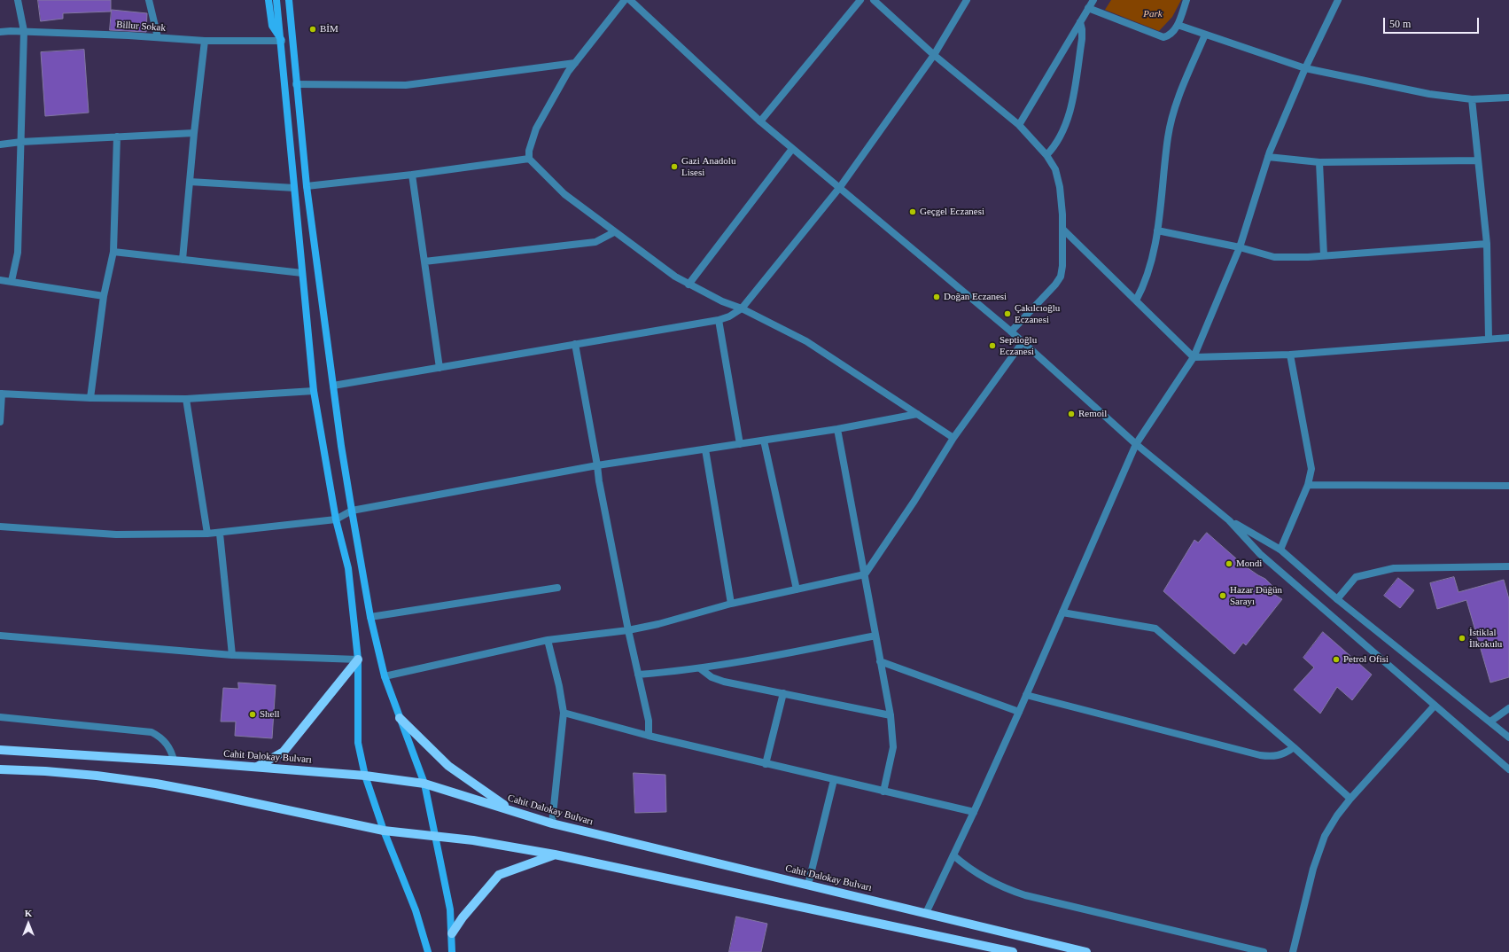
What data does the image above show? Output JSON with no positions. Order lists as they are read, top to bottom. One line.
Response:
{"streets":{"main road":["Cahit Dalokay Bulvarı"],"street":["Billur Sokak"]},"parks":["Park"],"places":["BİM","Gazi Anadolu Lisesi","Geçgel Eczanesi","Doğan Eczanesi","Çakılcıoğlu Eczanesi","Septioğlu Eczanesi","Remoil","Mondi","Hazar Düğün Sarayı","İstiklal İlkokulu","Petrol Ofisi","Shell"],"scale_bar":"50 m","north":"top"}
